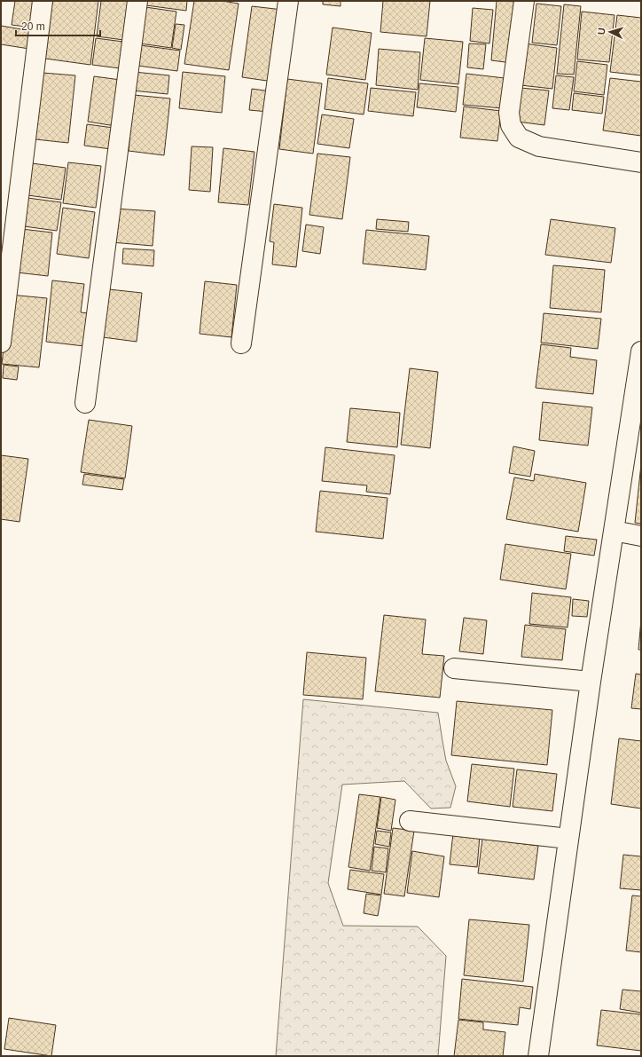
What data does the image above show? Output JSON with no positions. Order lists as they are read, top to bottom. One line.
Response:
{"scale_bar":"20 m","north":"left"}
